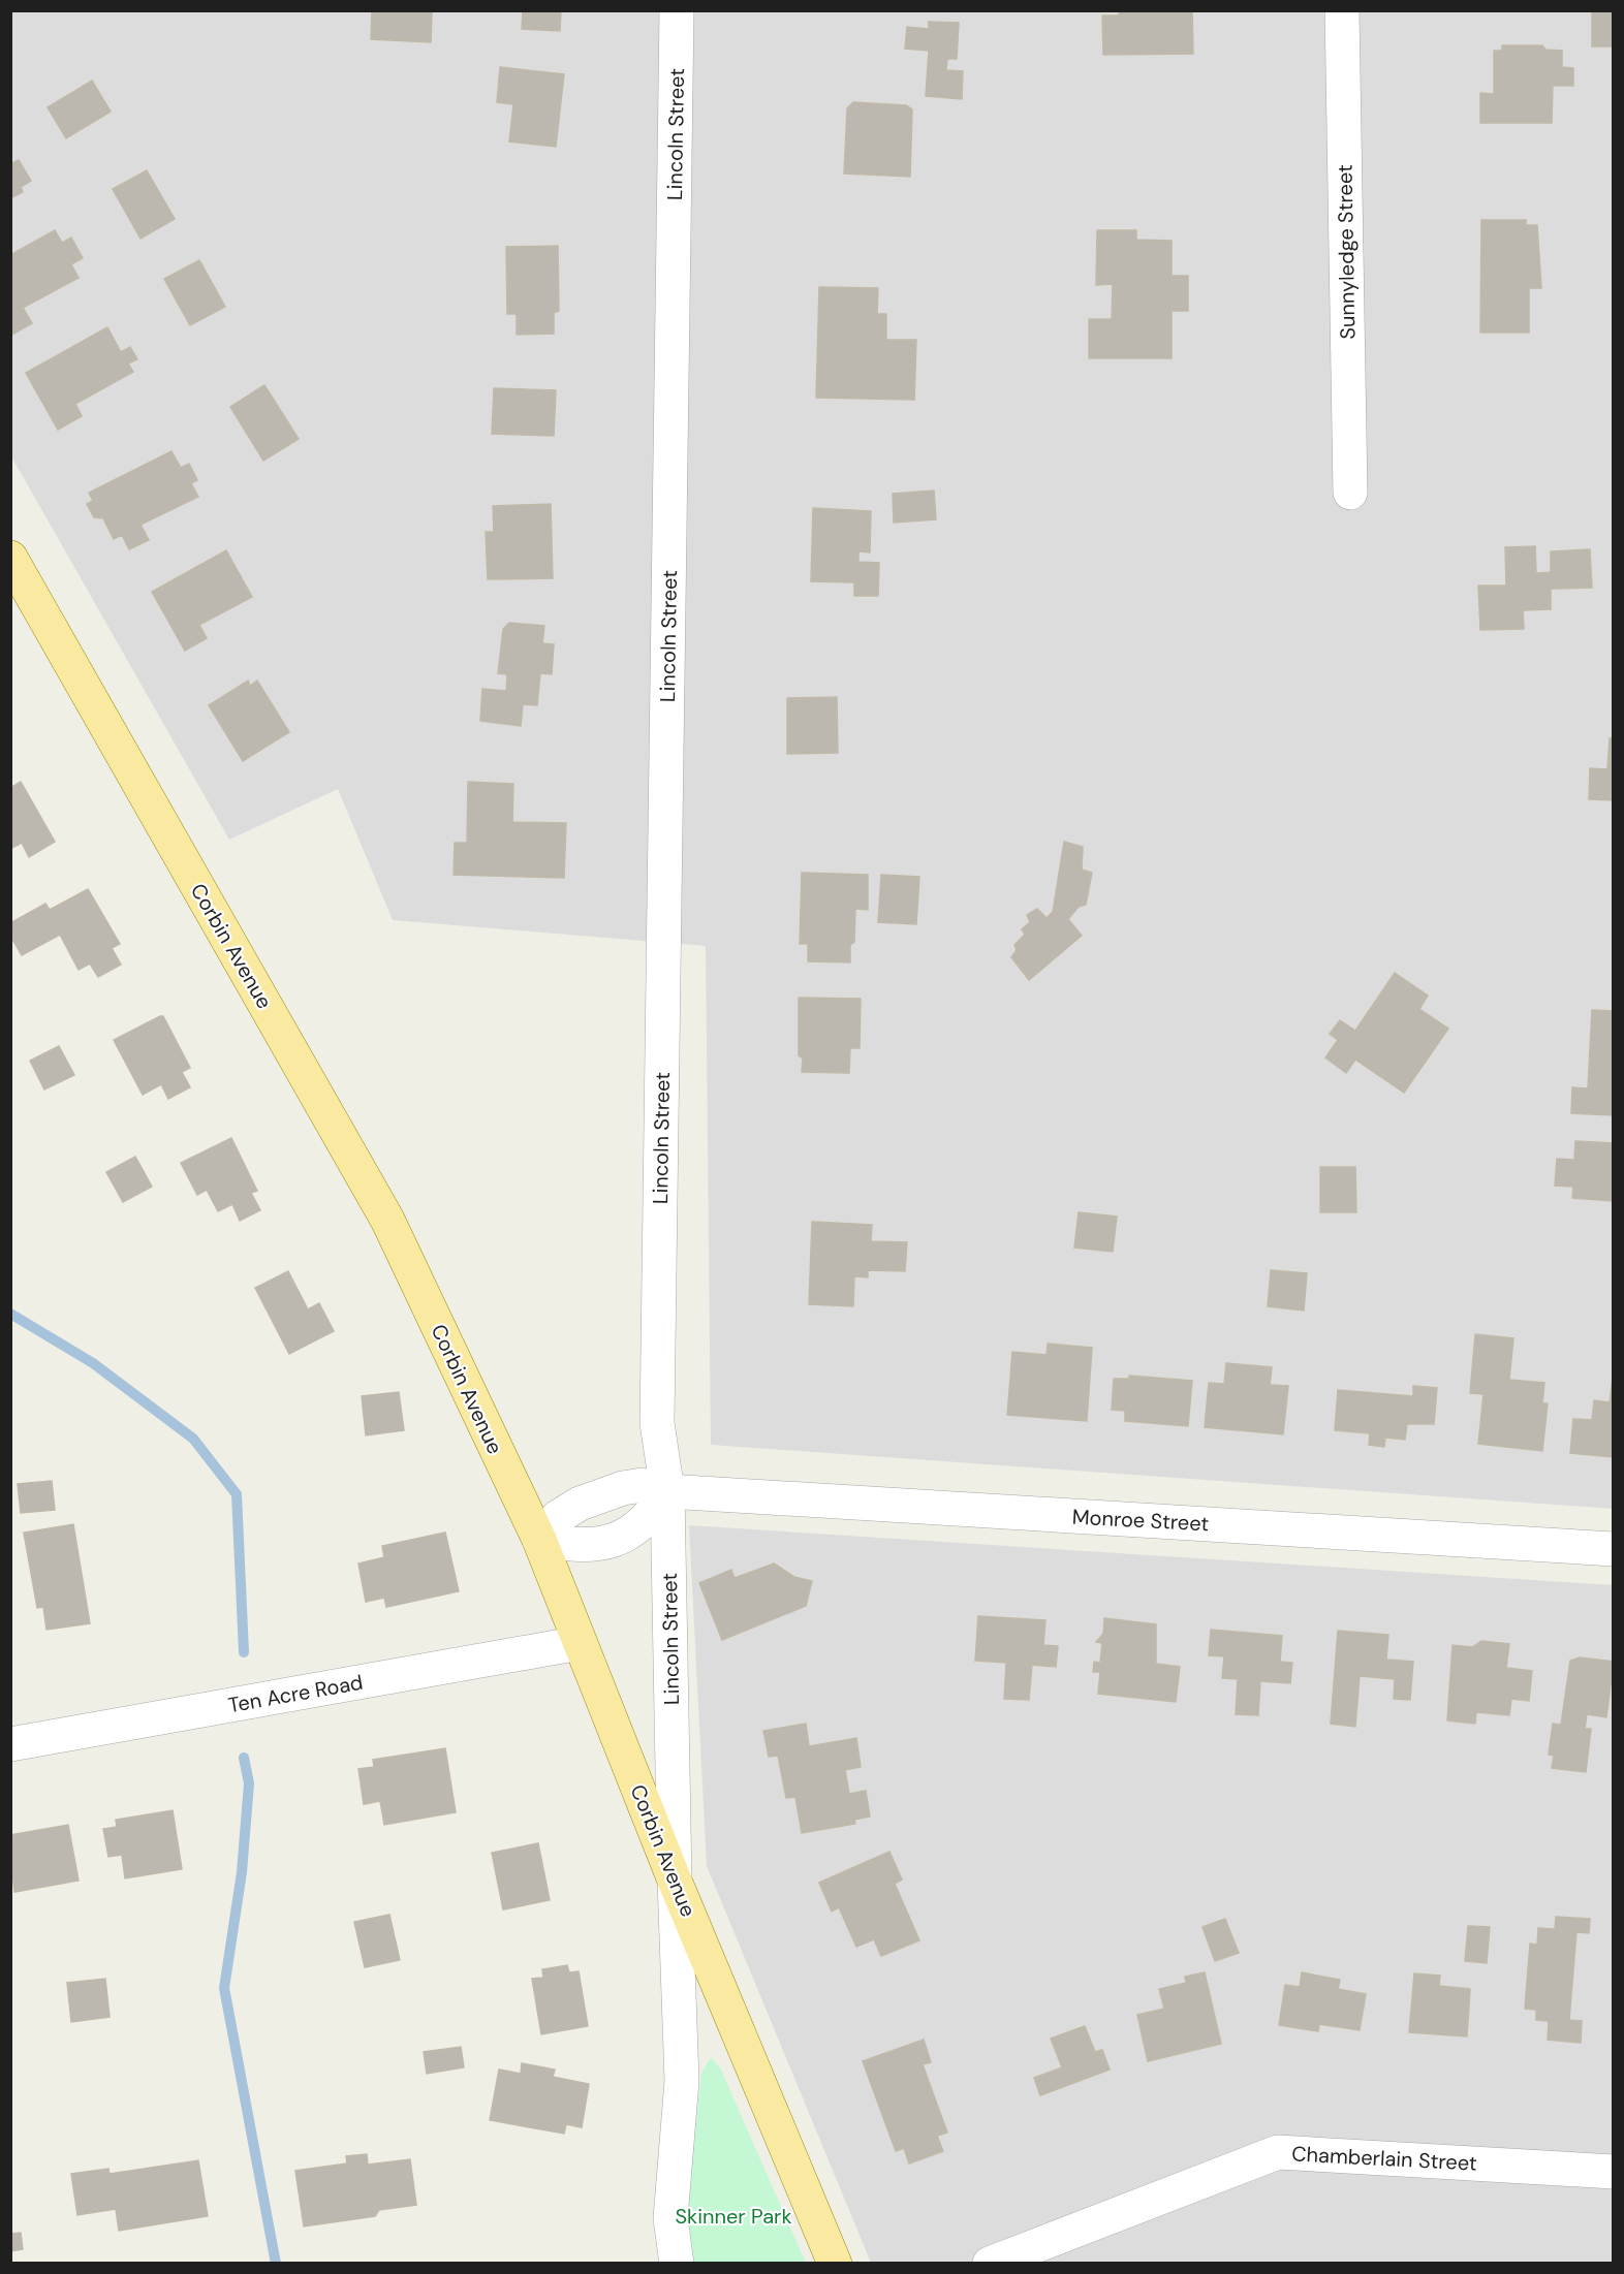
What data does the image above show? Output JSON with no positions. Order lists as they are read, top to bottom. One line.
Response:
{"streets":{"main road":["Corbin Avenue"],"street":["Lincoln Street","Sunnyledge Street","Monroe Street","Ten Acre Road","Chamberlain Street"]},"crossings":[["Lincoln Street","Corbin Avenue"],["Lincoln Street","Monroe Street"],["Corbin Avenue","Monroe Street"],["Corbin Avenue","Ten Acre Road"]],"parks":["Skinner Park"]}
